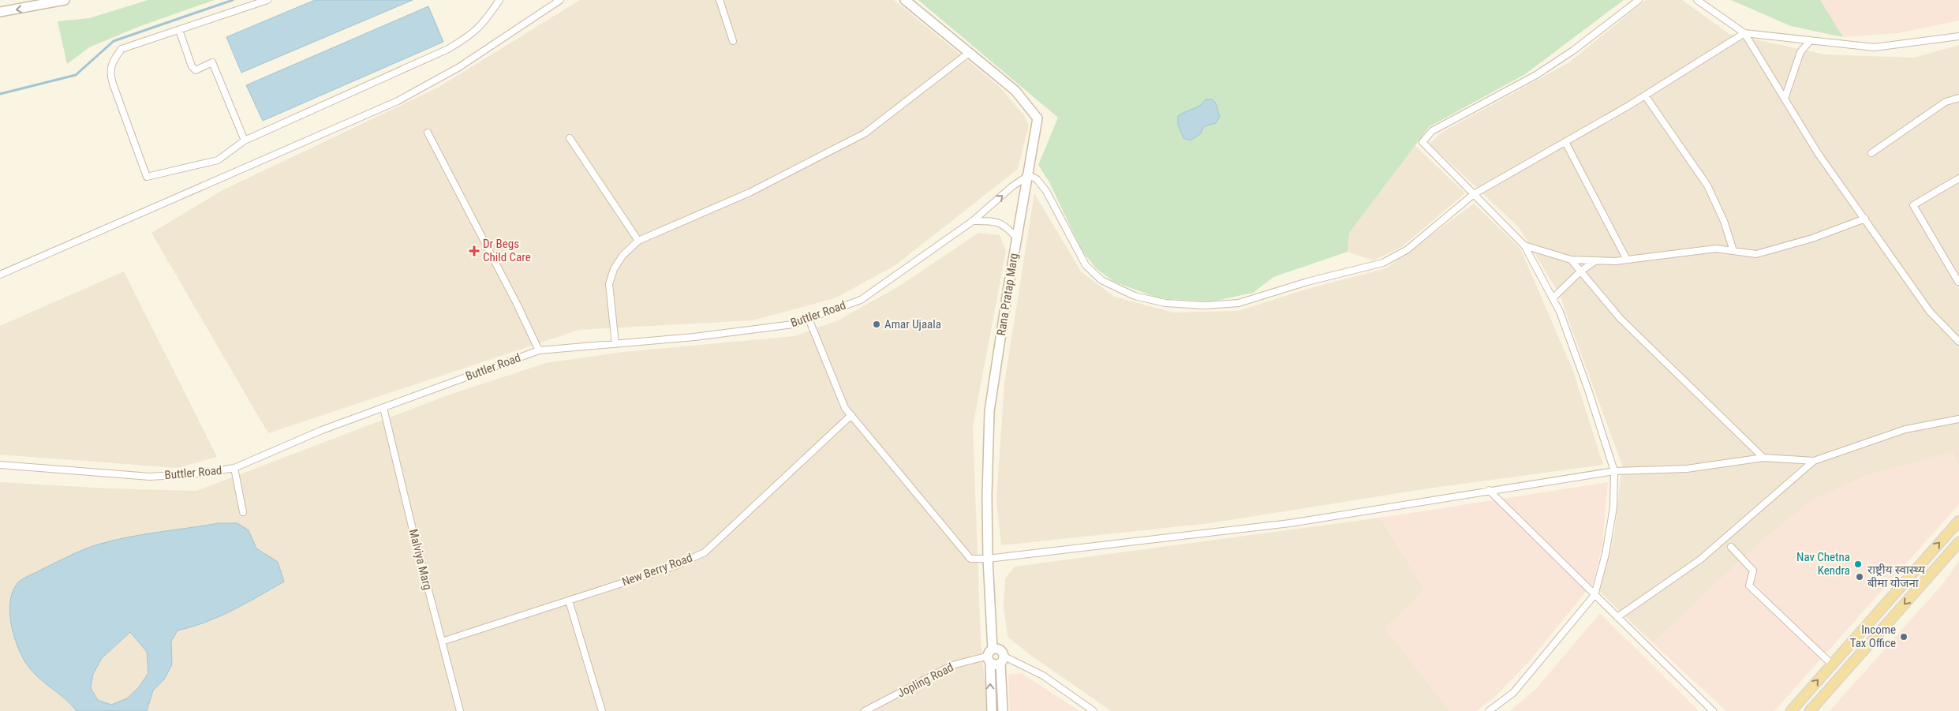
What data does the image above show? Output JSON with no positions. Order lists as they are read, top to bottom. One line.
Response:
{"streets":{"street":["Rana Pratap Marg","Buttler Road","Malviya Marg","New Berry Road","Jopling Road"]},"crossings":[["Rana Pratap Marg","Buttler Road"],["Rana Pratap Marg","Jopling Road"],["Buttler Road","Malviya Marg"],["Malviya Marg","New Berry Road"]],"places":{"health":["Dr Begs Child Care"],"other":["Amar Ujaala","Nav Chetna Kendra","राष्ट्रीय स्वास्थ्य बीमा योजना","Income Tax Office"]}}
